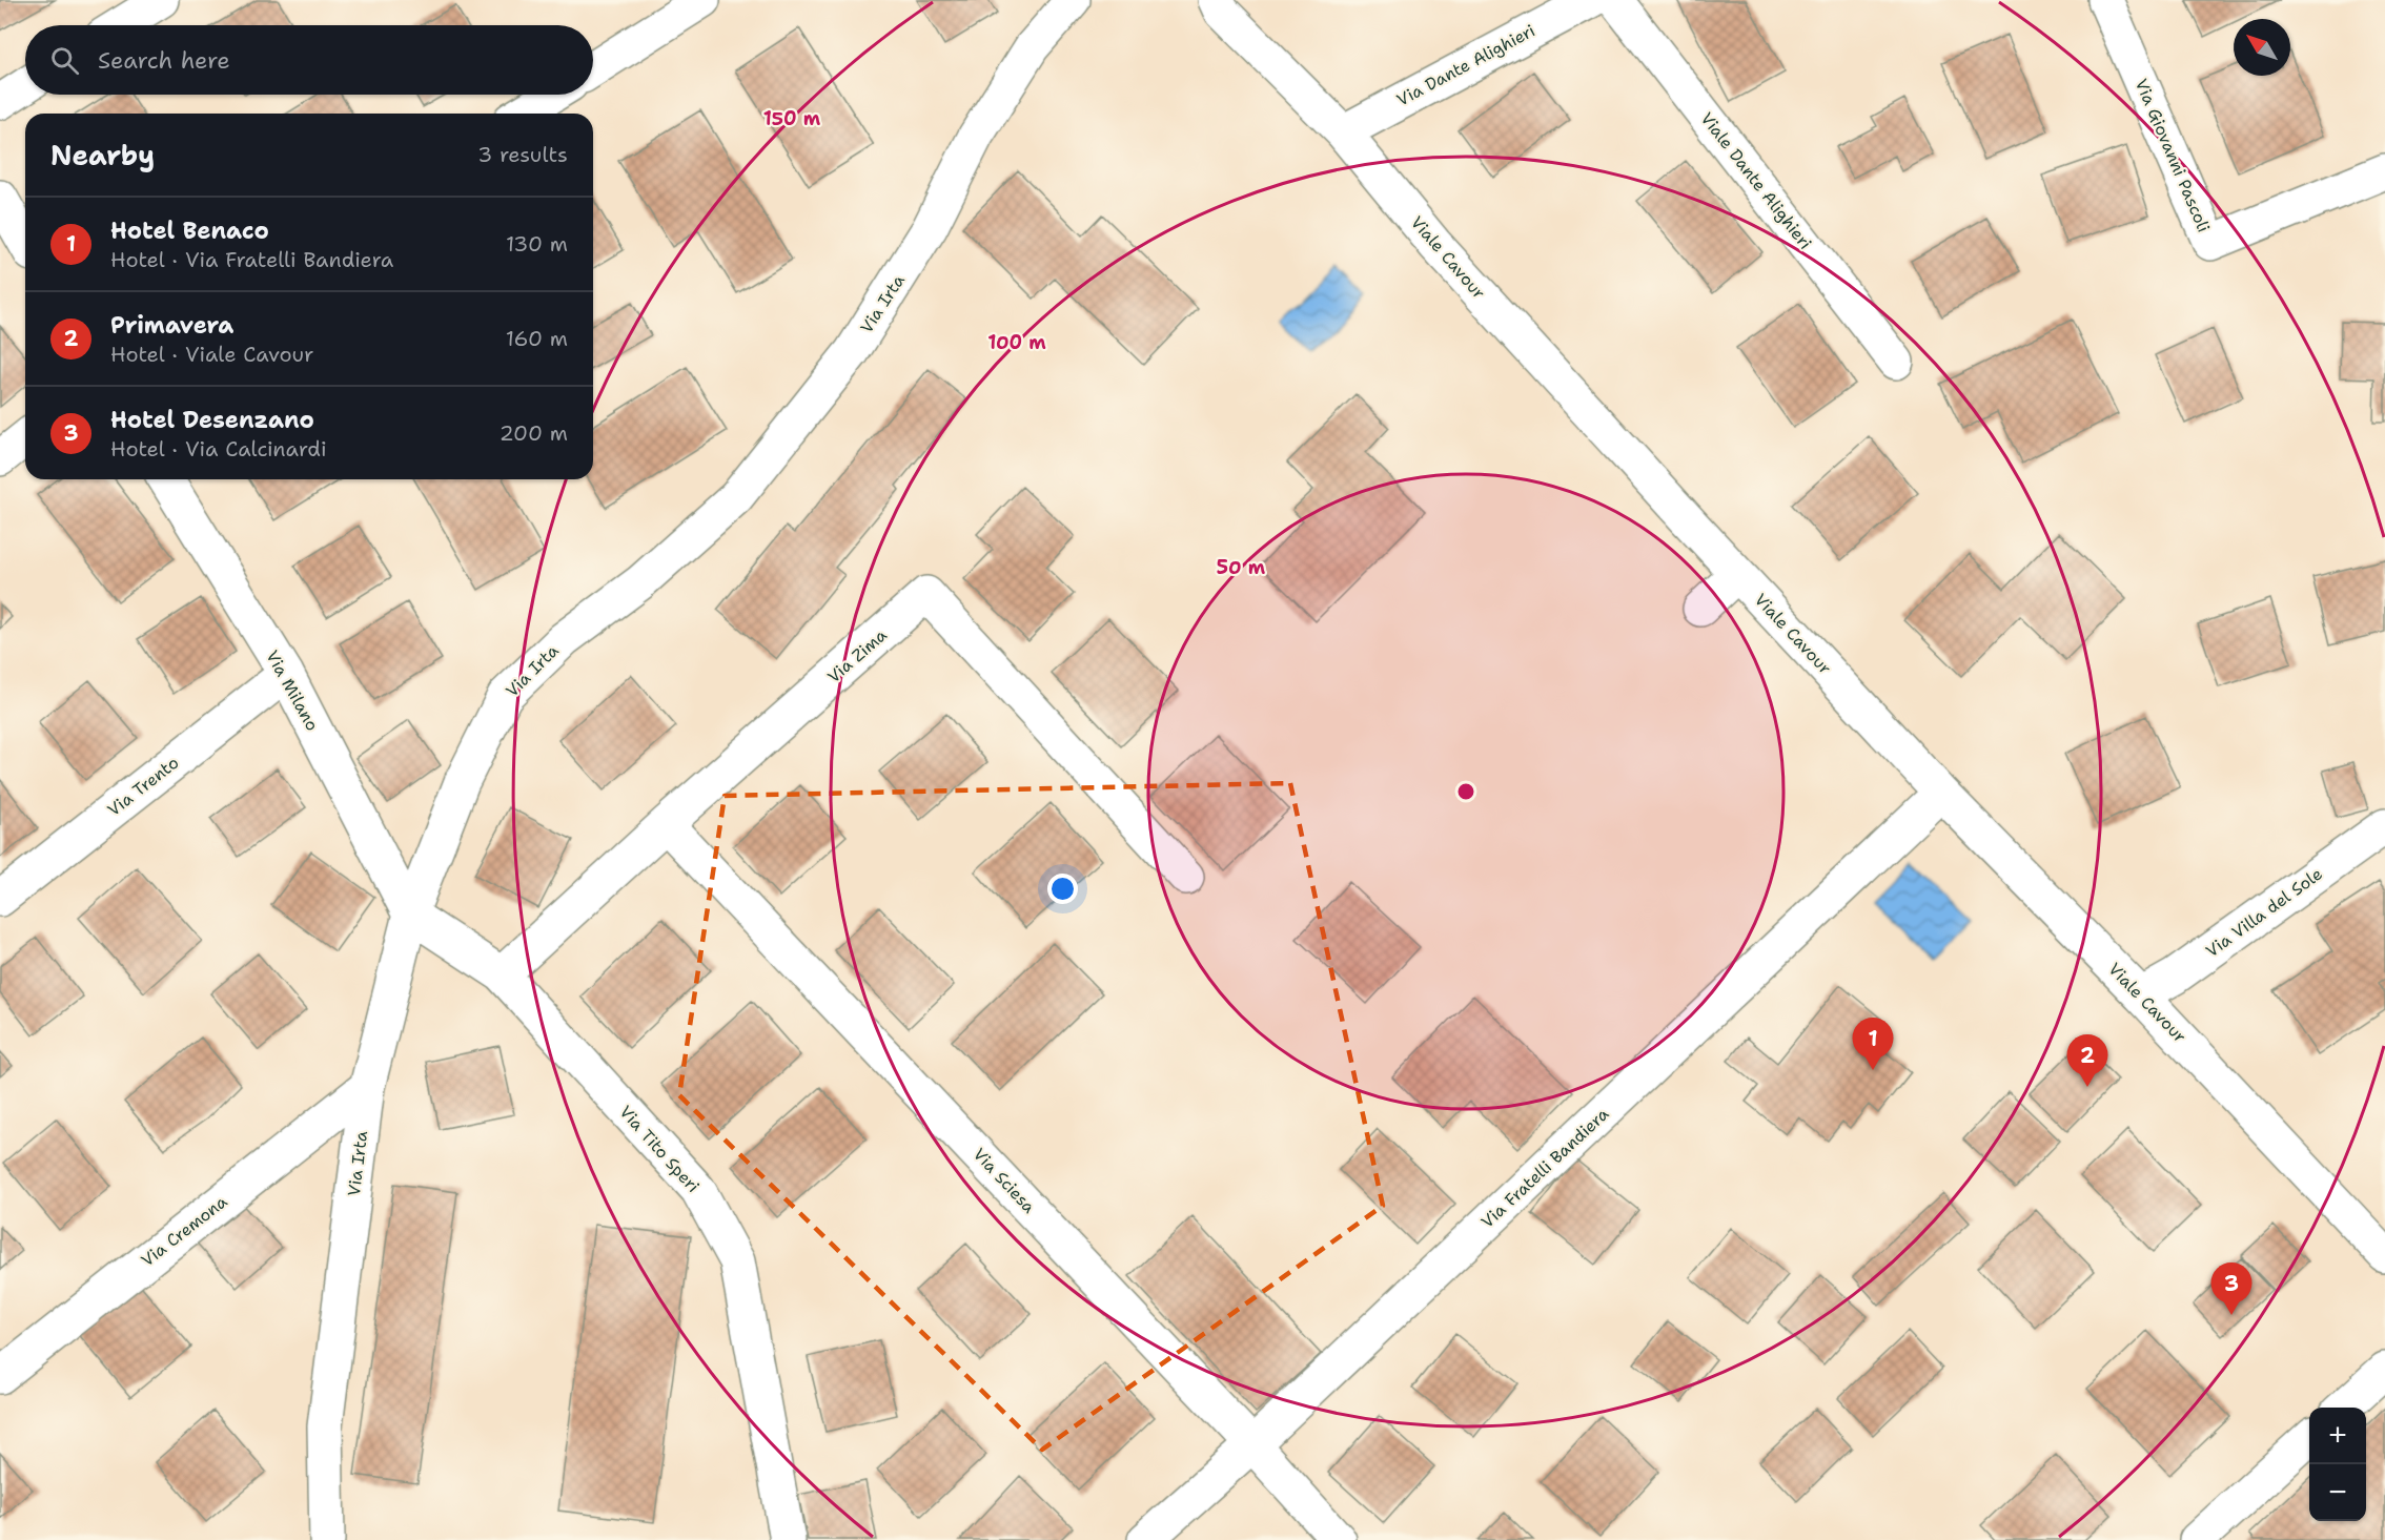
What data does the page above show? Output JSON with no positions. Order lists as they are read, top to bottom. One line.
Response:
{"streets":{"street":["Via Dante Alighieri","Via Giovanni Pascoli","Viale Dante Alighieri","Viale Cavour","Via Irta","Via Zima","Via Milano","Via Trento","Via Villa del Sole","Via Tito Speri","Via Fratelli Bandiera","Via Sciesa","Via Cremona"]},"crossings":[["Via Dante Alighieri","Viale Cavour"],["Viale Cavour","Via Villa del Sole"],["Viale Cavour","Via Fratelli Bandiera"],["Via Irta","Via Milano"],["Via Irta","Via Tito Speri"],["Via Irta","Via Cremona"],["Via Zima","Via Tito Speri"],["Via Zima","Via Sciesa"],["Via Milano","Via Trento"],["Via Milano","Via Tito Speri"],["Via Fratelli Bandiera","Via Sciesa"]],"north":"top left","page":{"search":"Search here","heading":["Nearby","3 results"],"list":[{"mark":"1","name":"Hotel Benaco","note":"Hotel · Via Fratelli Bandiera","value":"130 m"},{"mark":"2","name":"Primavera","note":"Hotel · Viale Cavour","value":"160 m"},{"mark":"3","name":"Hotel Desenzano","note":"Hotel · Via Calcinardi","value":"200 m"}],"pins":["1","2","3"],"map_buttons":["+","−"]},"rings":["150 m","100 m","50 m"]}
